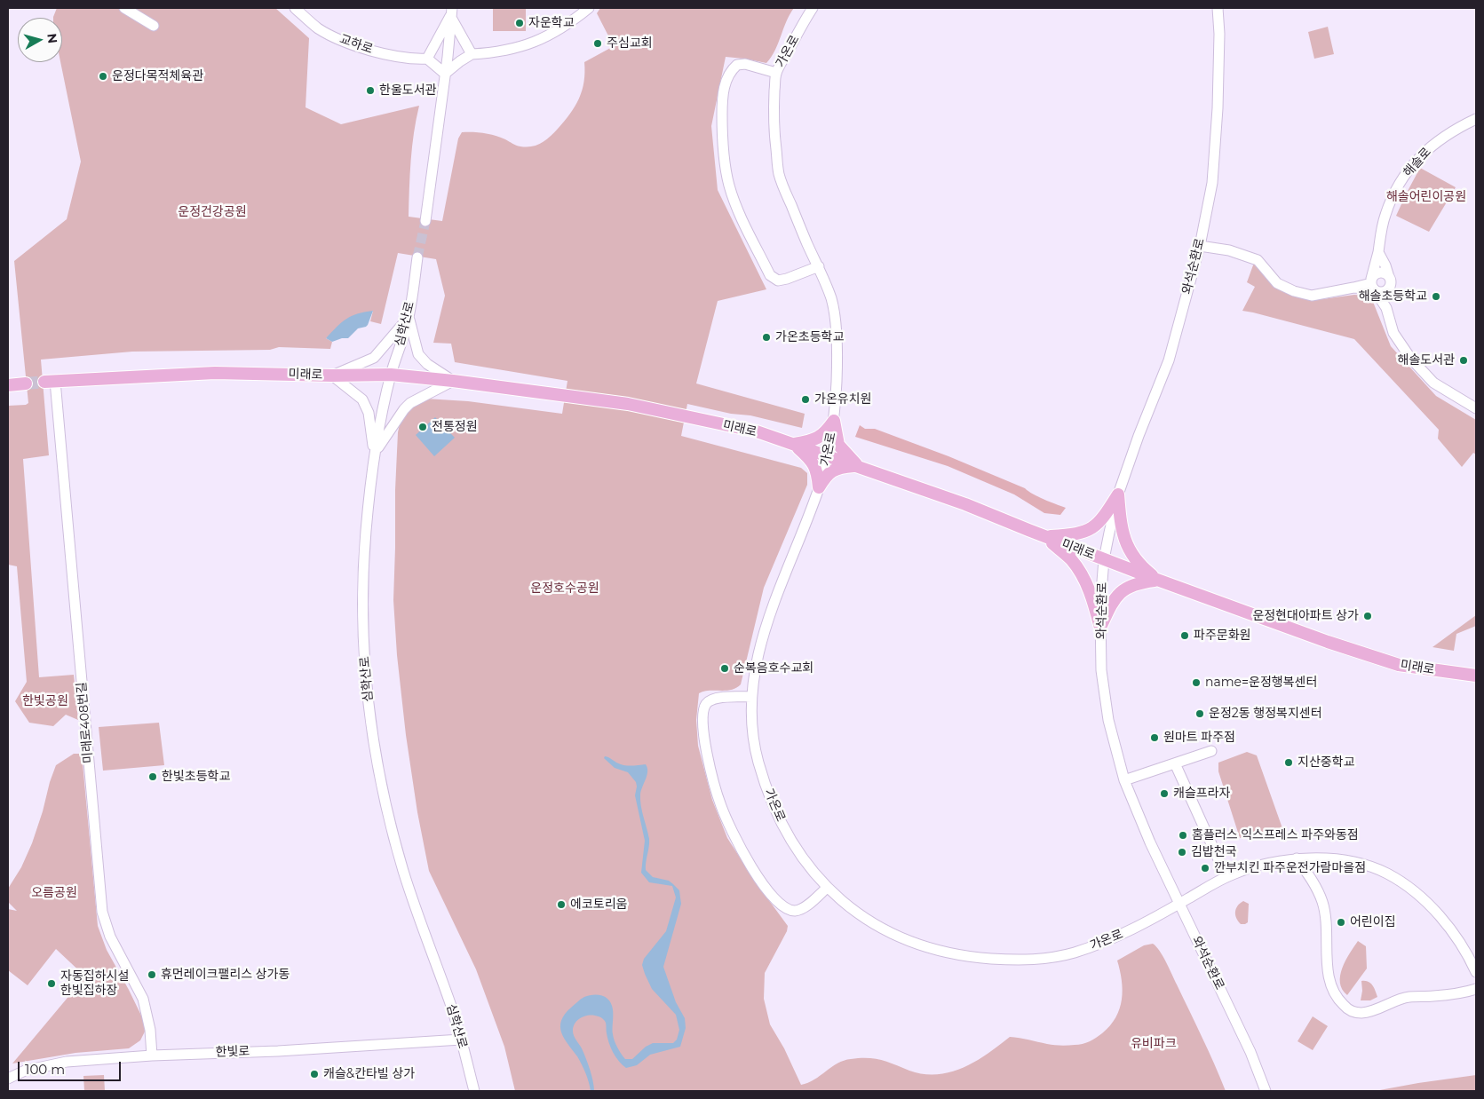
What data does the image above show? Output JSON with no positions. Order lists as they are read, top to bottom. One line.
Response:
{"streets":{"main road":["미래로"],"street":["교하로","가온로","해솔로","와석순환로","심학산로","미래로408번길","한빛로"]},"crossings":[["가온로","와석순환로"],["가온로","미래로"],["와석순환로","미래로"],["심학산로","미래로"],["심학산로","한빛로"],["미래로","미래로408번길"],["미래로408번길","한빛로"]],"parks":["해솔어린이공원","운정건강공원","운정호수공원","한빛공원","오름공원","유비파크"],"places":["자운학교","주심교회","운정다목적체육관","한울도서관","해솔초등학교","가온초등학교","해솔도서관","가온유치원","전통정원","운정현대아파트 상가","파주문화원","순복음호수교회","name=운정행복센터","운정2동 행정복지센터","원마트 파주점","지산중학교","한빛초등학교","캐슬프라자","홈플러스 익스프레스 파주와동점","김밥천국","깐부치킨 파주운전가람마을점","에코토리움","어린이집","휴먼레이크팰리스 상가동","자동집하시설 한빛집하장","캐슬&칸타빌 상가"],"scale_bar":"100 m","north":"right"}
